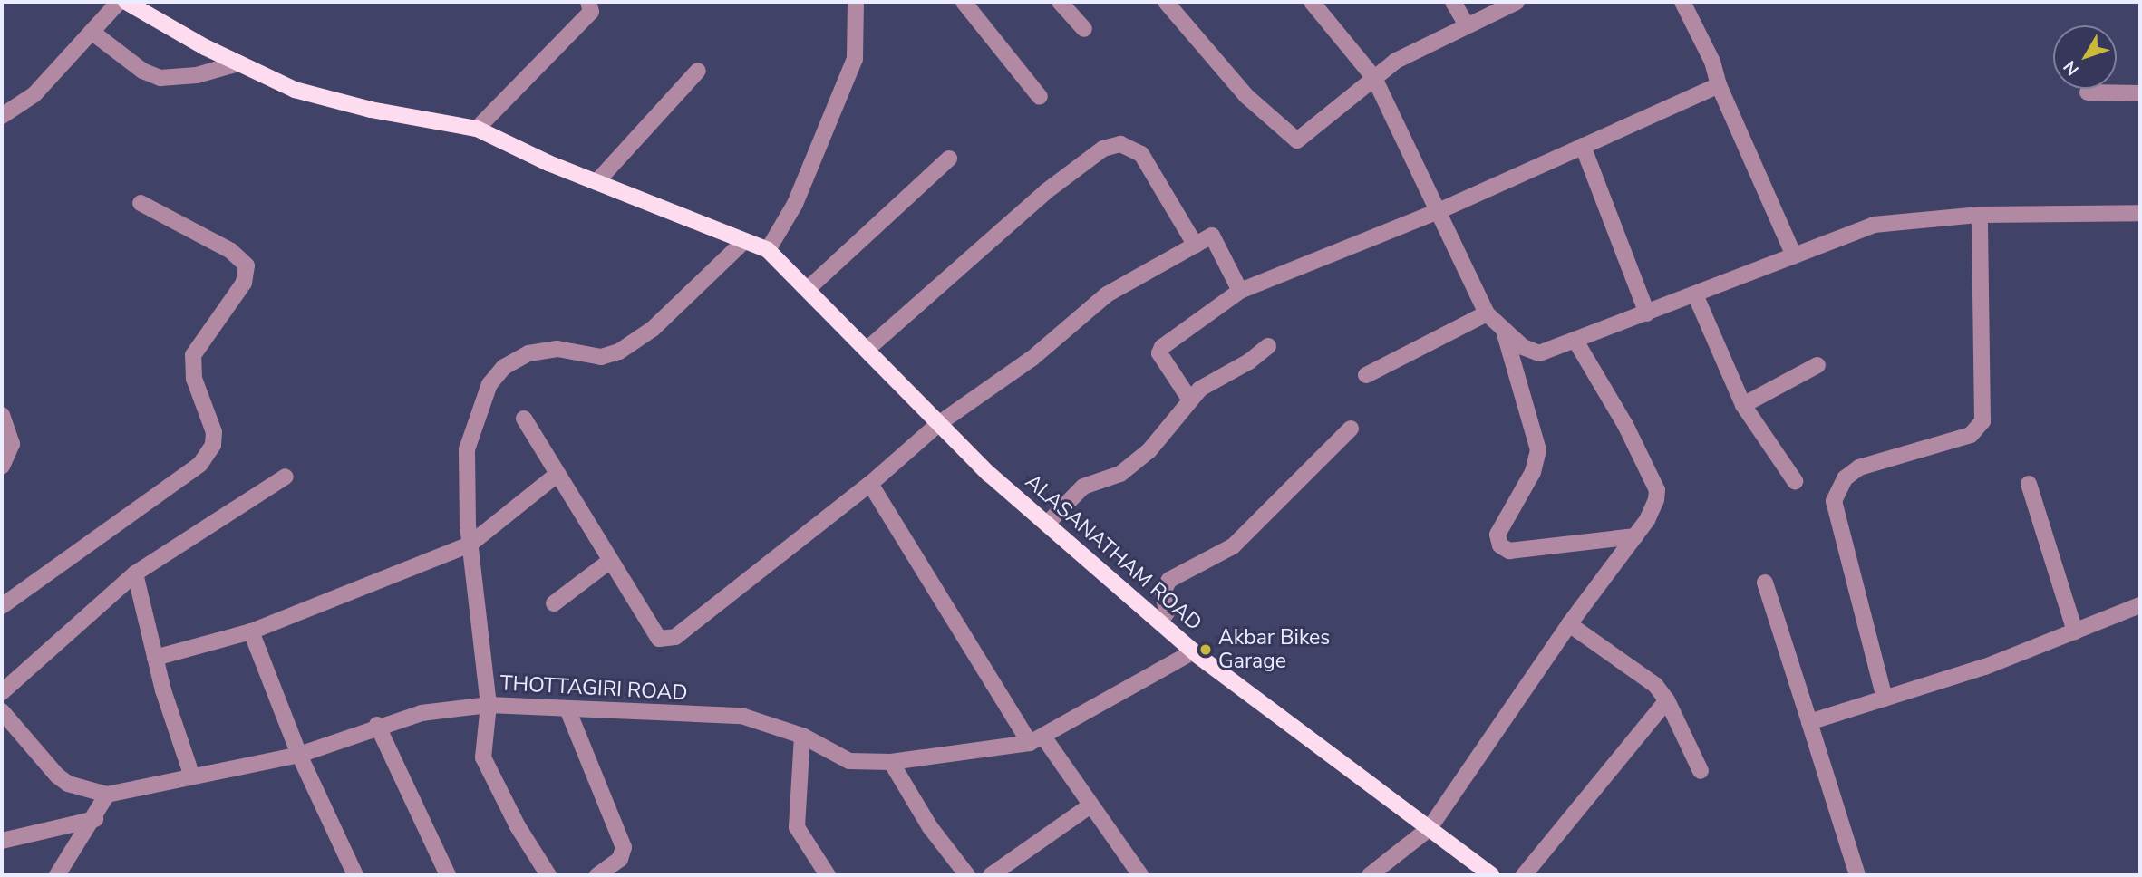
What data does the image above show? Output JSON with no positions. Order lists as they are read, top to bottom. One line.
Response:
{"streets":{"main road":["ALASANATHAM ROAD"],"street":["THOTTAGIRI ROAD"]},"crossings":[["ALASANATHAM ROAD","THOTTAGIRI ROAD"]],"places":["Akbar Bikes Garage"],"north":"bottom left"}
